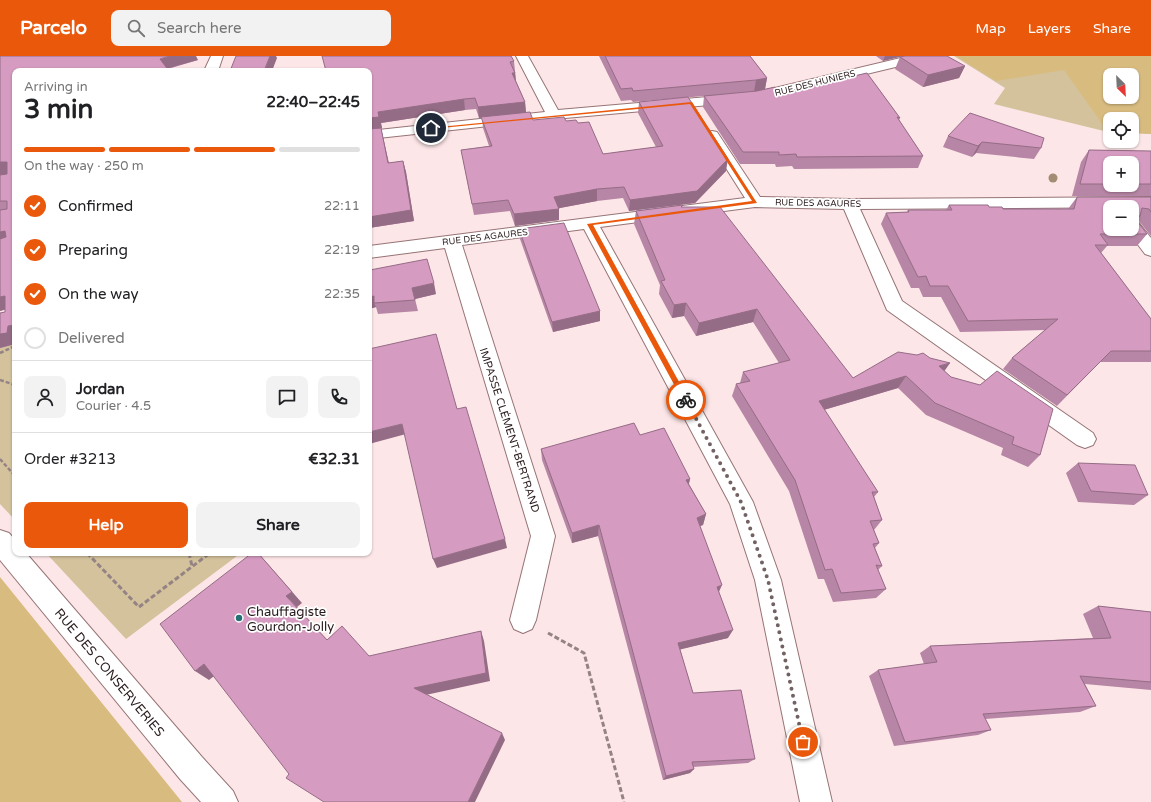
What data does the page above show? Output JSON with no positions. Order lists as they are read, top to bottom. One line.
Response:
{"streets":{"street":["RUE DES HUNIERS","RUE DES AGAURES","IMPASSE CLÉMENT-BERTRAND","RUE DES CONSERVERIES"]},"crossings":[["RUE DES AGAURES","IMPASSE CLÉMENT-BERTRAND"]],"places":["Chauffagiste Gourdon-Jolly"],"north":"bottom right","page":{"header":"Parcelo","search":"Search here","nav":["Map","Layers","Share"],"map_buttons":["+","−"],"heading":["3 min","Arriving in","22:40–22:45"],"panel":["Jordan","Courier · 4.5","Order #3213","€32.31"],"bar":"On the way · 250 m","list":[["Confirmed","22:11"],["Preparing","22:19"],["On the way","22:35"],"Delivered"],"buttons":["Help","Share"]}}
